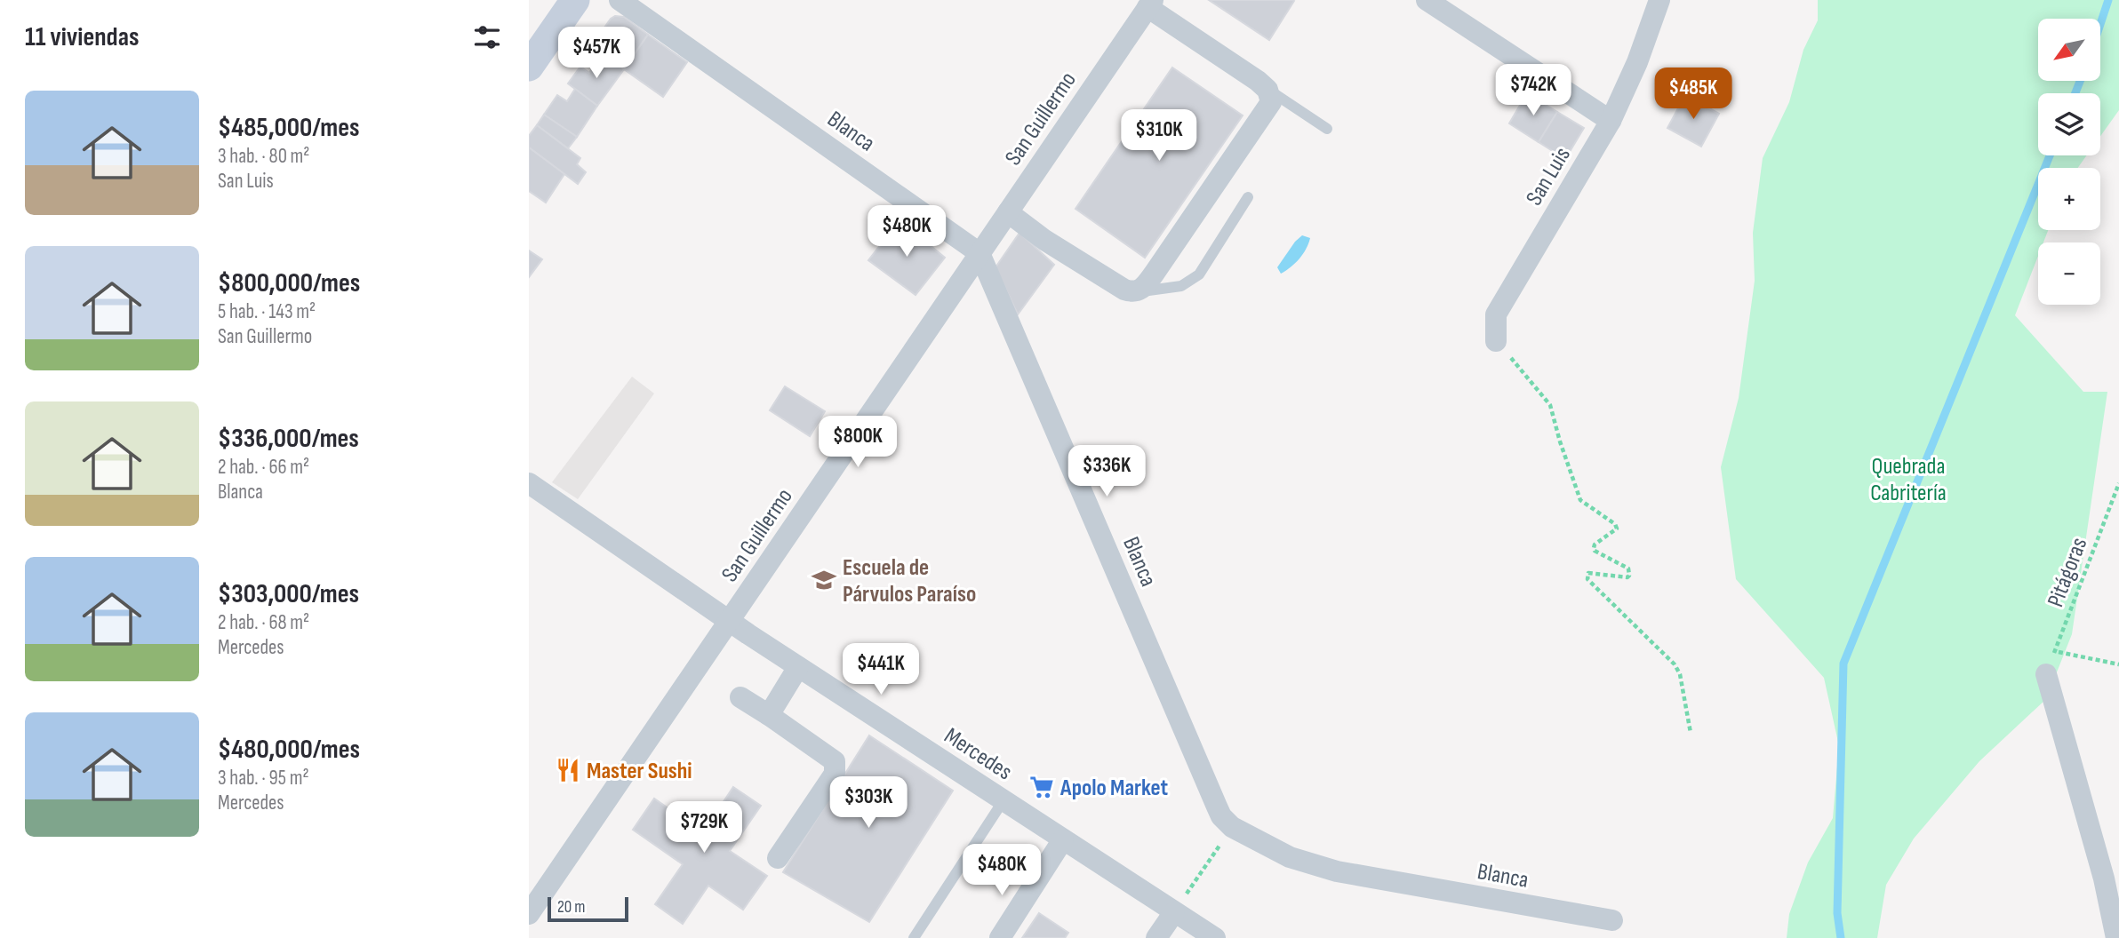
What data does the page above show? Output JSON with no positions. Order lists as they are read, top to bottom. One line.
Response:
{"streets":{"street":["San Guillermo","Blanca","San Luis","Mercedes"],"path":["Pitágoras"]},"crossings":[["San Guillermo","Blanca"],["San Guillermo","Mercedes"]],"parks":["Quebrada Cabritería"],"places":{"school or university":["Escuela de Párvulos Paraíso"],"restaurant":["Master Sushi"],"supermarket":["Apolo Market"]},"scale_bar":"20 m","north":"bottom left","page":{"heading":"11 viviendas","map_buttons":["+","−"],"price":["$457K","$742K","$485K","$310K","$480K","$800K","$336K","$441K","$303K","$729K","$480K"],"list":[{"name":"$485,000/mes","note":"3 hab. · 80 m² · San Luis"},{"name":"$800,000/mes","note":"5 hab. · 143 m² · San Guillermo"},{"name":"$336,000/mes","note":"2 hab. · 66 m² · Blanca"},{"name":"$303,000/mes","note":"2 hab. · 68 m² · Mercedes"},{"name":"$480,000/mes","note":"3 hab. · 95 m² · Mercedes"}],"scale":"20 m"}}
